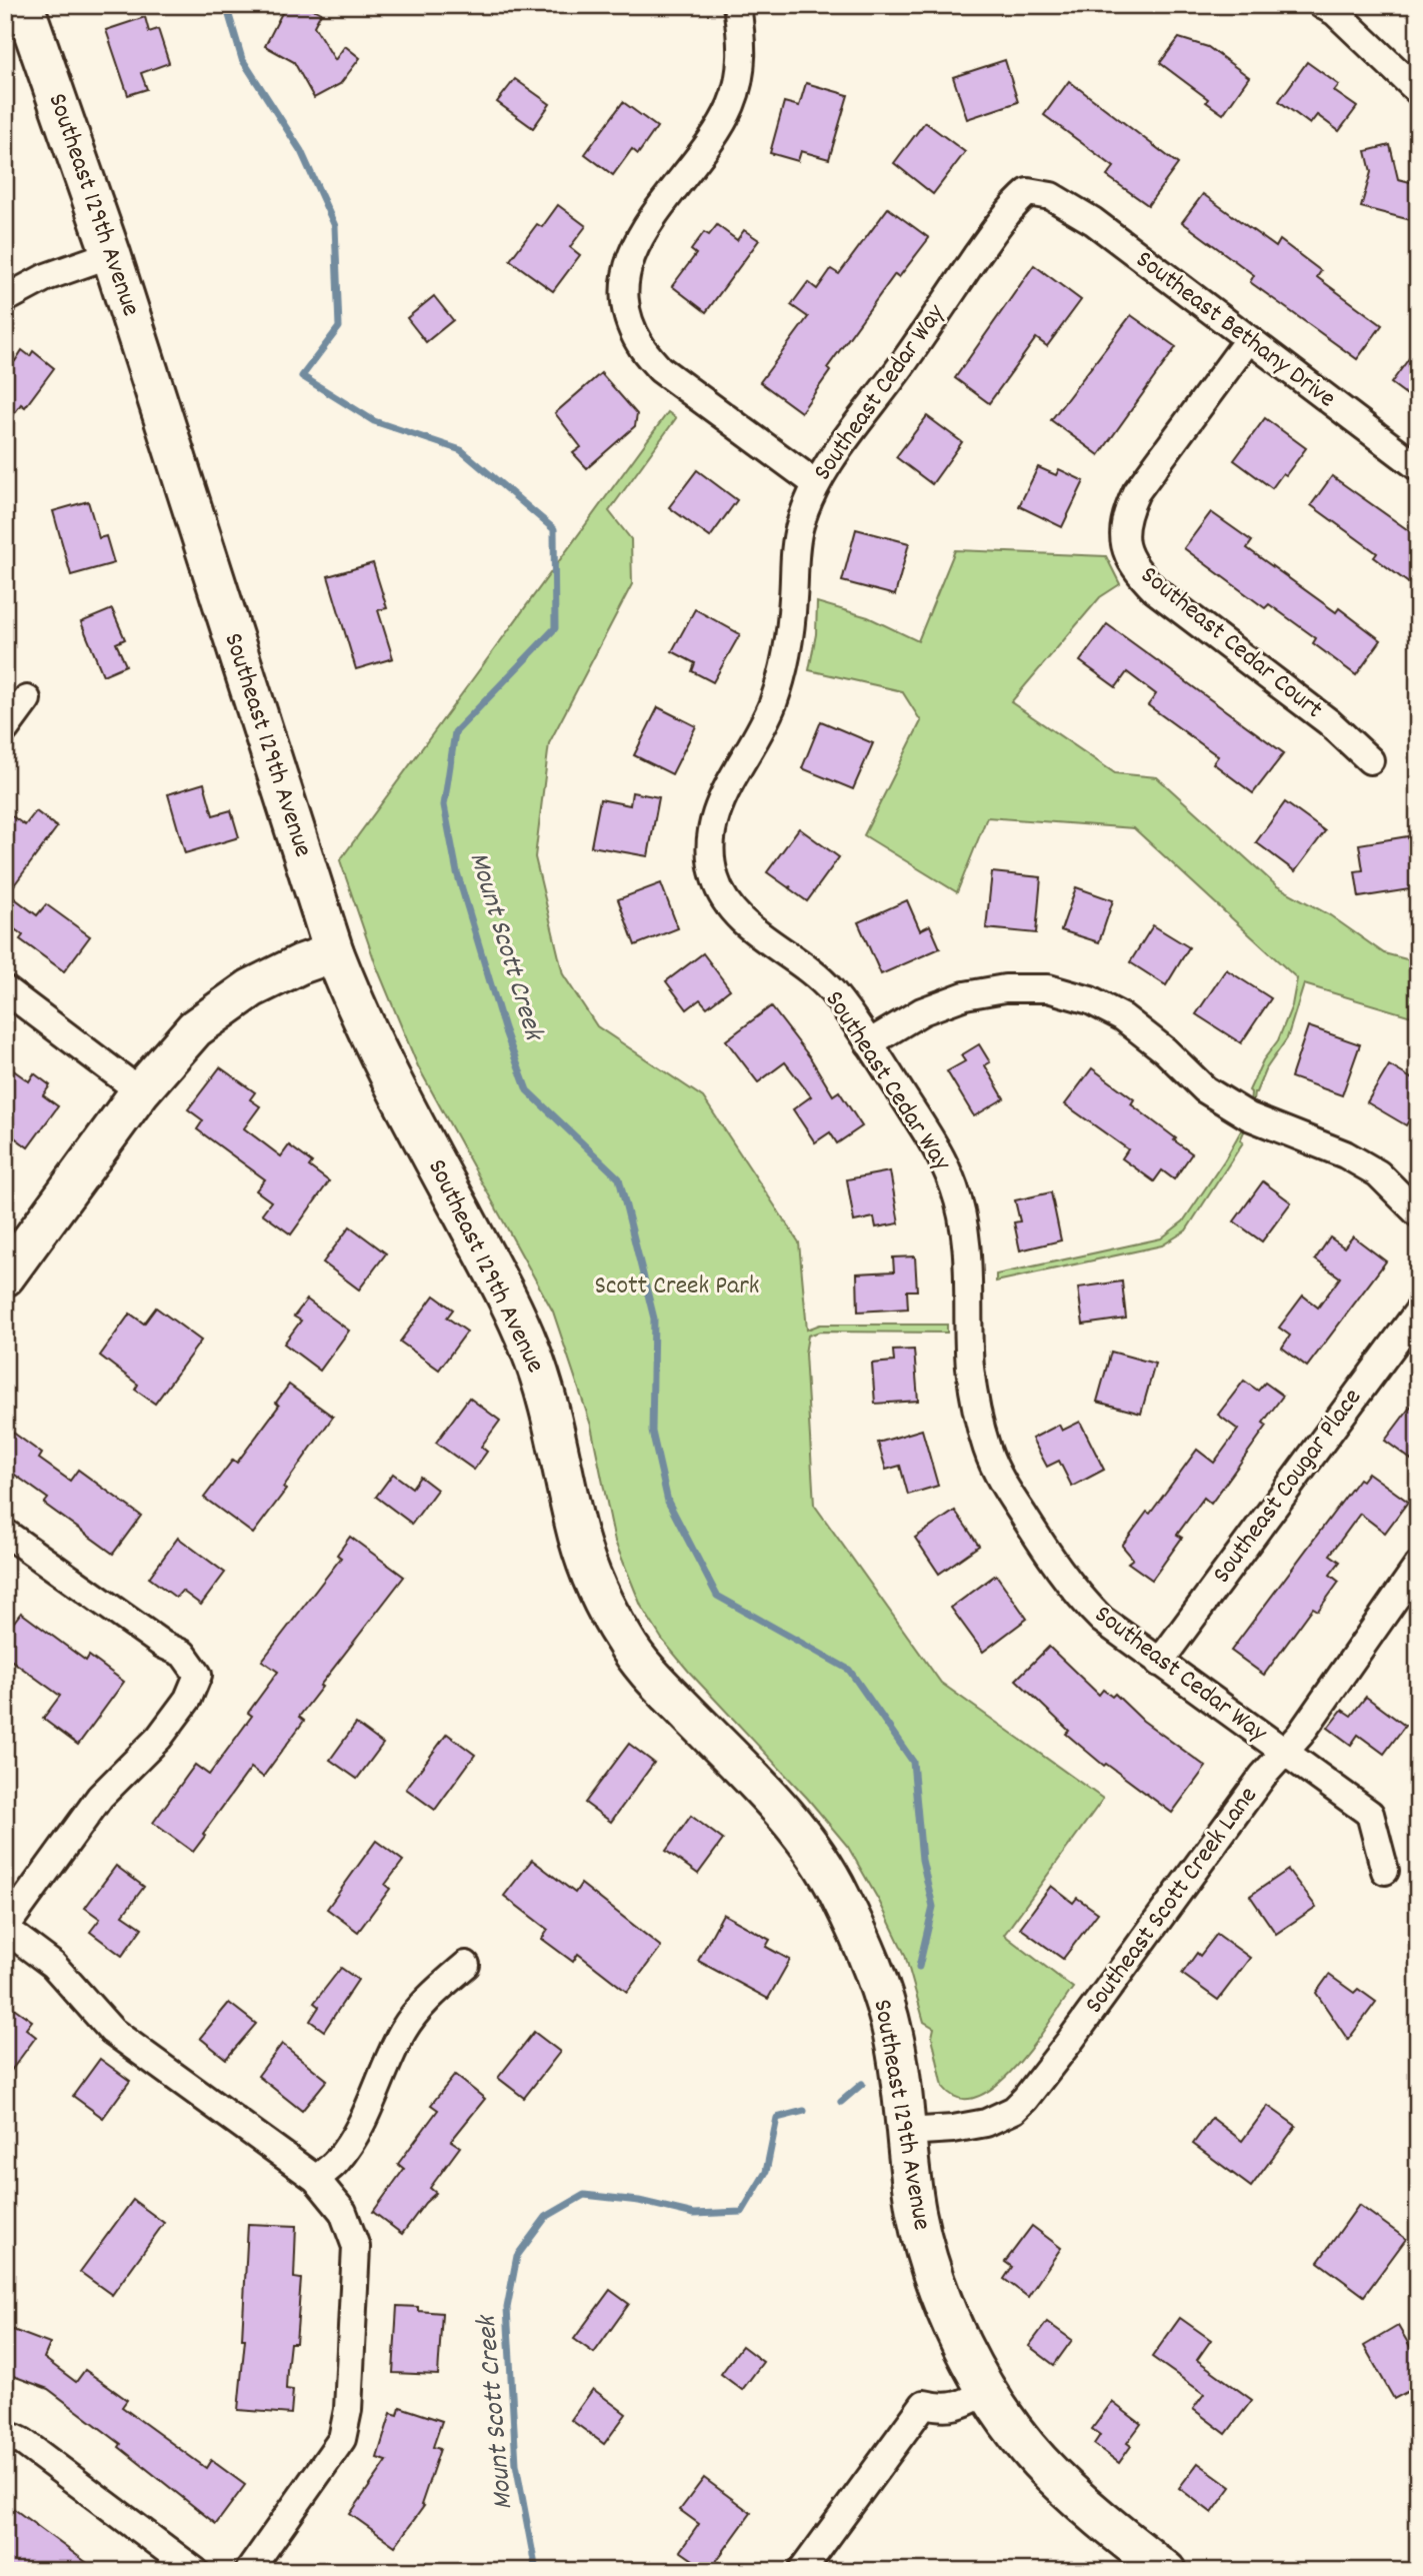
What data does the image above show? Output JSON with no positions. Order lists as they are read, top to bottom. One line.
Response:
{"streets":{"main road":["Southeast 129th Avenue"],"street":["Southeast Bethany Drive","Southeast Cedar Way","Southeast Cedar Court","Southeast Cougar Place","Southeast Scott Creek Lane"]},"crossings":[["Southeast 129th Avenue","Southeast Scott Creek Lane"],["Southeast Bethany Drive","Southeast Cedar Way"],["Southeast Bethany Drive","Southeast Cedar Court"],["Southeast Cedar Way","Southeast Cougar Place"],["Southeast Cedar Way","Southeast Scott Creek Lane"]],"water":["Mount Scott Creek"],"parks":["Scott Creek Park"]}
